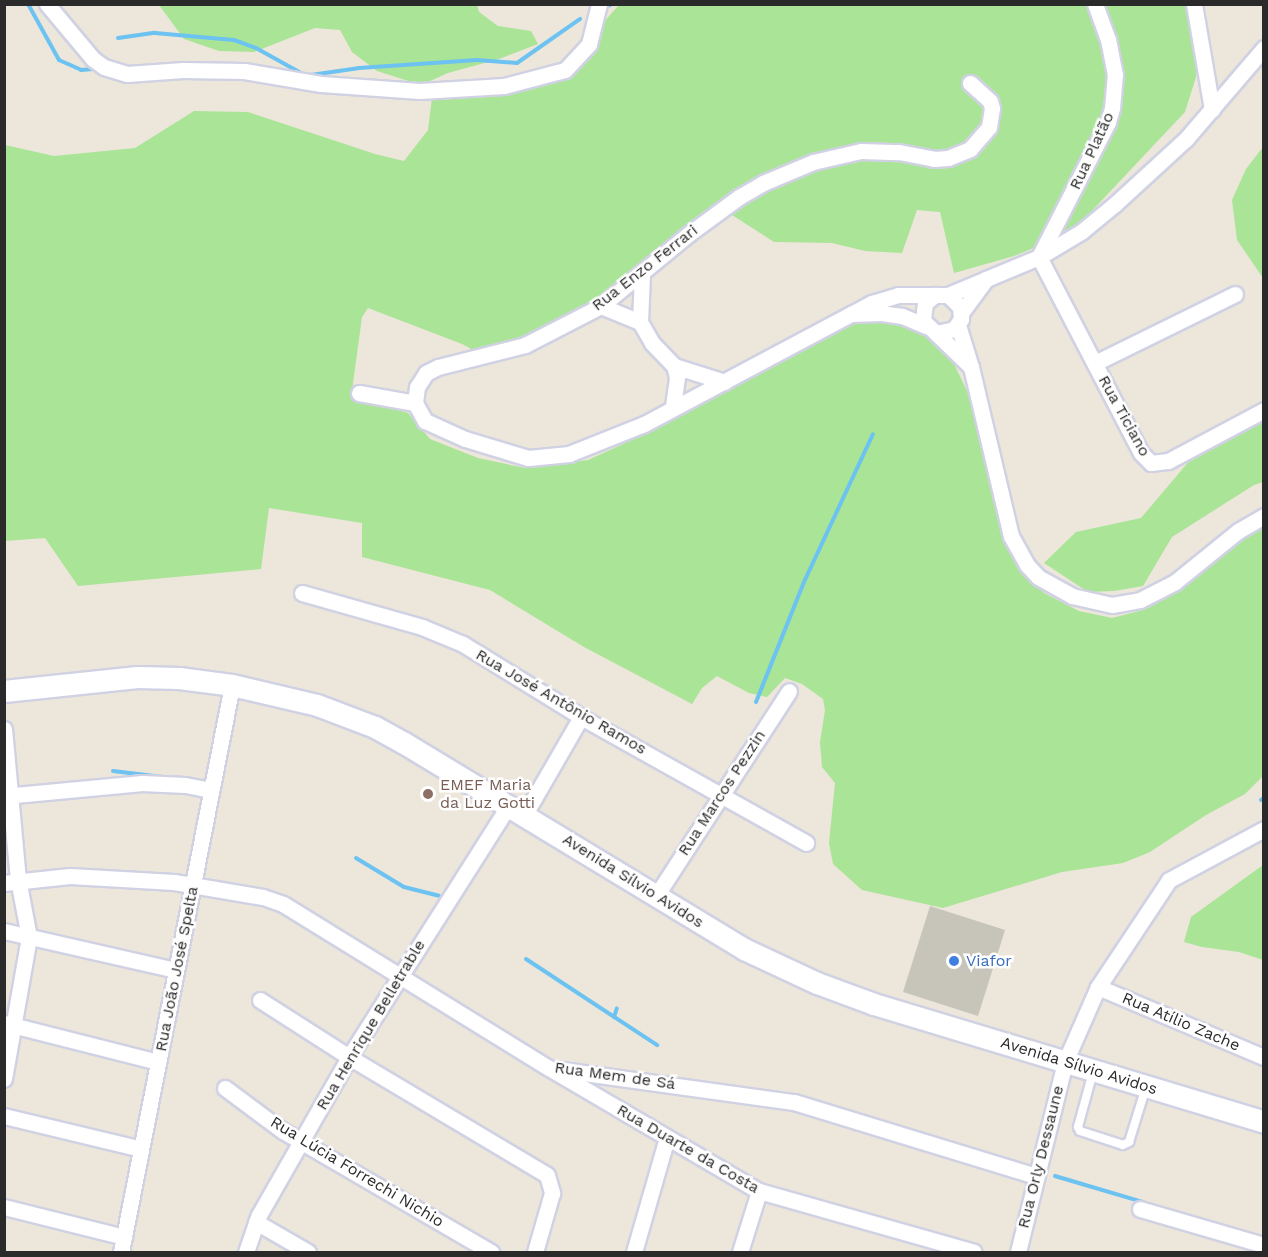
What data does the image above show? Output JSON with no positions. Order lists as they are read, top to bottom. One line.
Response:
{"streets":{"main road":["Avenida Sílvio Avidos"],"street":["Rua Platão","Rua Enzo Ferrari","Rua Ticiano","Rua José Antônio Ramos","Rua Marcos Pezzin","Rua João José Spelta","Rua Atílio Zache","Rua Henrique Belletrable","Rua Mem de Sá","Rua Duarte da Costa","Rua Orly Dessaune","Rua Lúcia Forrechi Nichio"]},"crossings":[["Rua Platão","Rua Ticiano"],["Rua José Antônio Ramos","Rua Marcos Pezzin"],["Rua José Antônio Ramos","Rua Henrique Belletrable"],["Rua Marcos Pezzin","Avenida Sílvio Avidos"],["Avenida Sílvio Avidos","Rua João José Spelta"],["Avenida Sílvio Avidos","Rua Henrique Belletrable"],["Avenida Sílvio Avidos","Rua Orly Dessaune"],["Rua João José Spelta","Rua Mem de Sá"],["Rua Atílio Zache","Rua Orly Dessaune"],["Rua Henrique Belletrable","Rua Mem de Sá"],["Rua Henrique Belletrable","Rua Lúcia Forrechi Nichio"],["Rua Mem de Sá","Rua Duarte da Costa"],["Rua Mem de Sá","Rua Orly Dessaune"]],"places":["EMEF Maria da Luz Gotti","Viafor"]}
